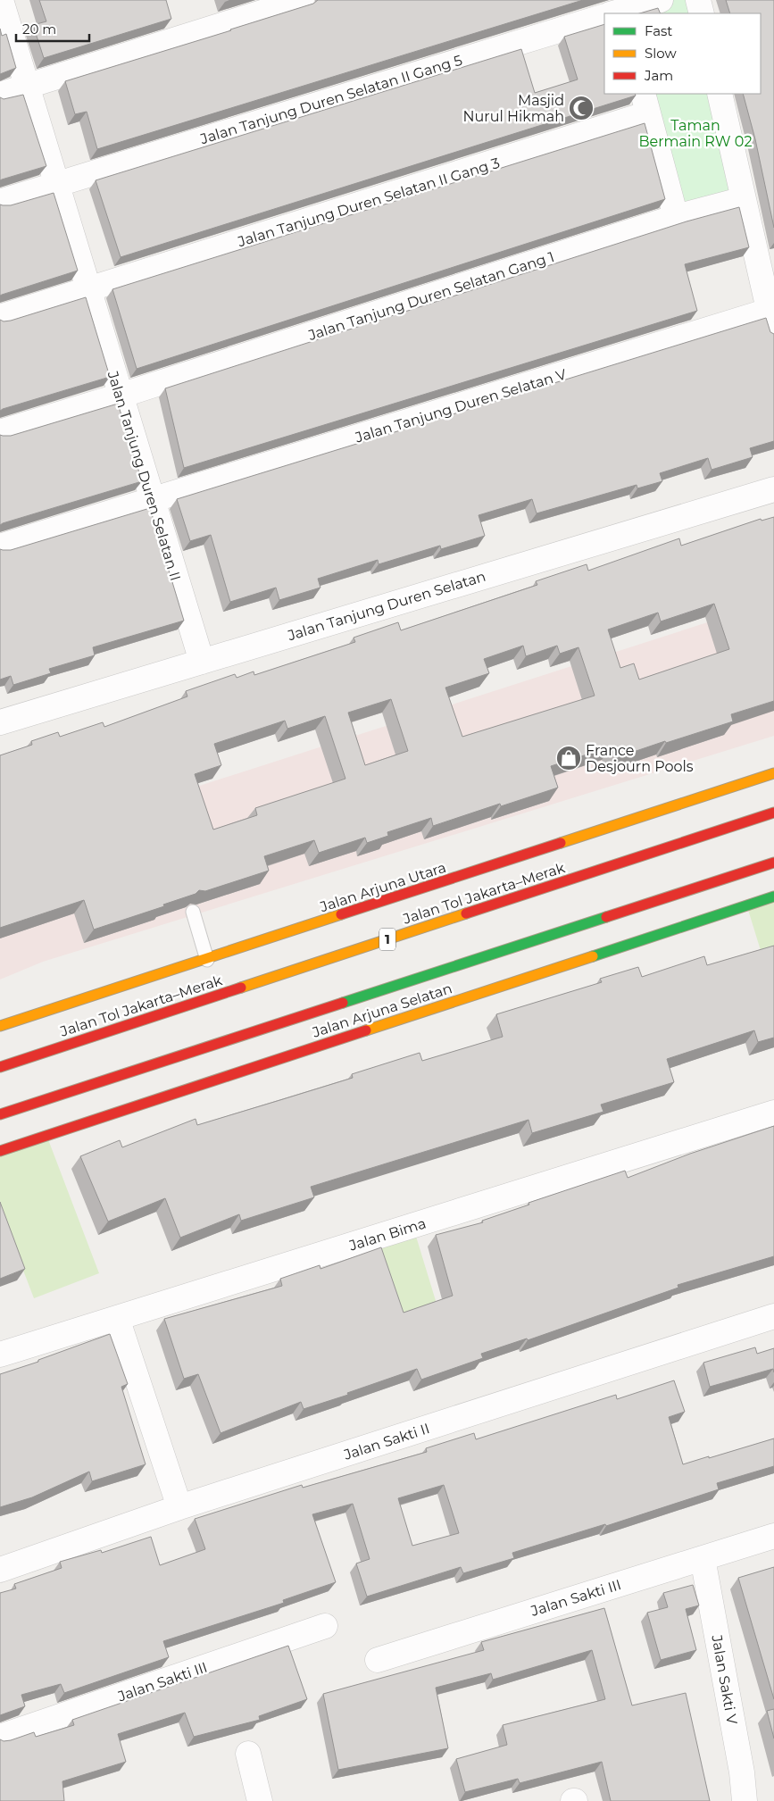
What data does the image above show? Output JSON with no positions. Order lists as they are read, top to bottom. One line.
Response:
{"streets":{"main road":["Jalan Arjuna Utara","Jalan Tol Jakarta–Merak","1","Jalan Arjuna Selatan"],"street":["Jalan Tanjung Duren Selatan II Gang 5","Jalan Tanjung Duren Selatan II Gang 3","Jalan Tanjung Duren Selatan Gang 1","Jalan Tanjung Duren Selatan V","Jalan Tanjung Duren Selatan II","Jalan Tanjung Duren Selatan","Jalan Bima","Jalan Sakti II","Jalan Sakti III","Jalan Sakti V"]},"crossings":[["Jalan Tanjung Duren Selatan II Gang 5","Jalan Tanjung Duren Selatan II"],["Jalan Tanjung Duren Selatan II Gang 3","Jalan Tanjung Duren Selatan II"],["Jalan Tanjung Duren Selatan Gang 1","Jalan Tanjung Duren Selatan II"],["Jalan Tanjung Duren Selatan V","Jalan Tanjung Duren Selatan II"],["Jalan Tanjung Duren Selatan II","Jalan Tanjung Duren Selatan"],["Jalan Sakti III","Jalan Sakti V"]],"parks":["Taman Bermain RW 02"],"places":{"mosque":["Masjid Nurul Hikmah"],"shop":["France Desjourn Pools"]},"legend":["Fast","Slow","Jam"],"scale_bar":"20 m"}
